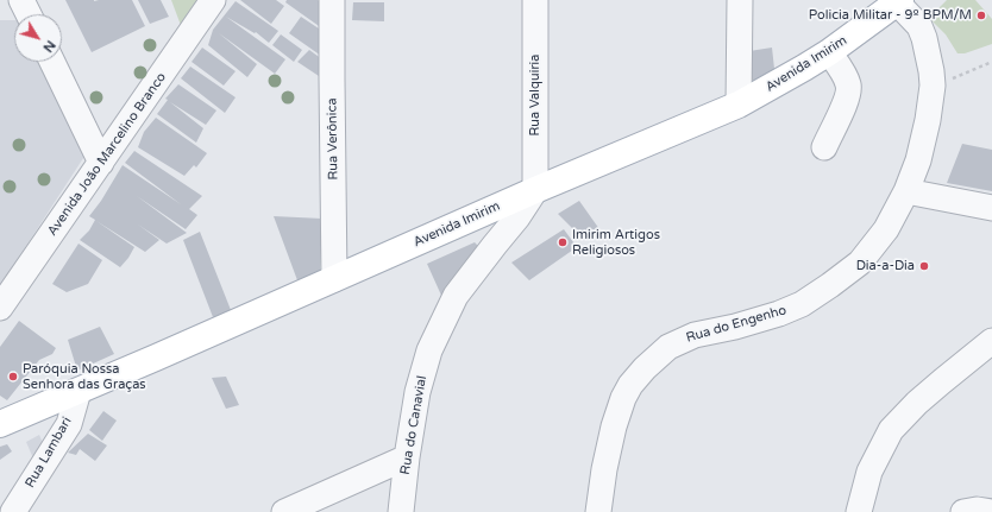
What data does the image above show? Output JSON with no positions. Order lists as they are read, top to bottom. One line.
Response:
{"streets":{"main road":["Avenida Imirim"],"street":["Rua Valquiria","Rua Verônica","Avenida João Marcelino Branco","Rua do Engenho","Rua do Canavial","Rua Lambari"]},"crossings":[["Avenida Imirim","Rua Valquiria"],["Avenida Imirim","Rua Verônica"],["Avenida Imirim","Rua do Engenho"],["Avenida Imirim","Rua do Canavial"],["Avenida Imirim","Rua Lambari"],["Rua Valquiria","Rua do Canavial"]],"places":["Policia Militar - 9º BPM/M","Imirim Artigos Religiosos","Dia-a-Dia","Paróquia Nossa Senhora das Graças"],"north":"bottom right"}
